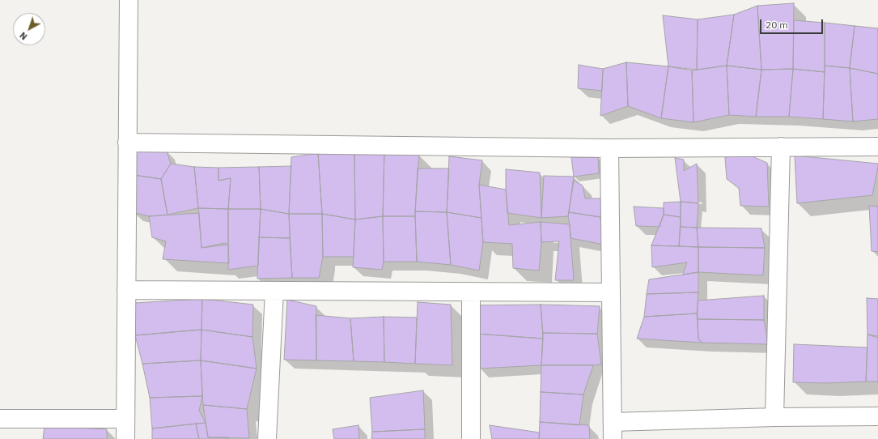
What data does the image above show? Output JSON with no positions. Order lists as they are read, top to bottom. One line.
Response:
{"scale_bar":"20 m","north":"bottom left"}
